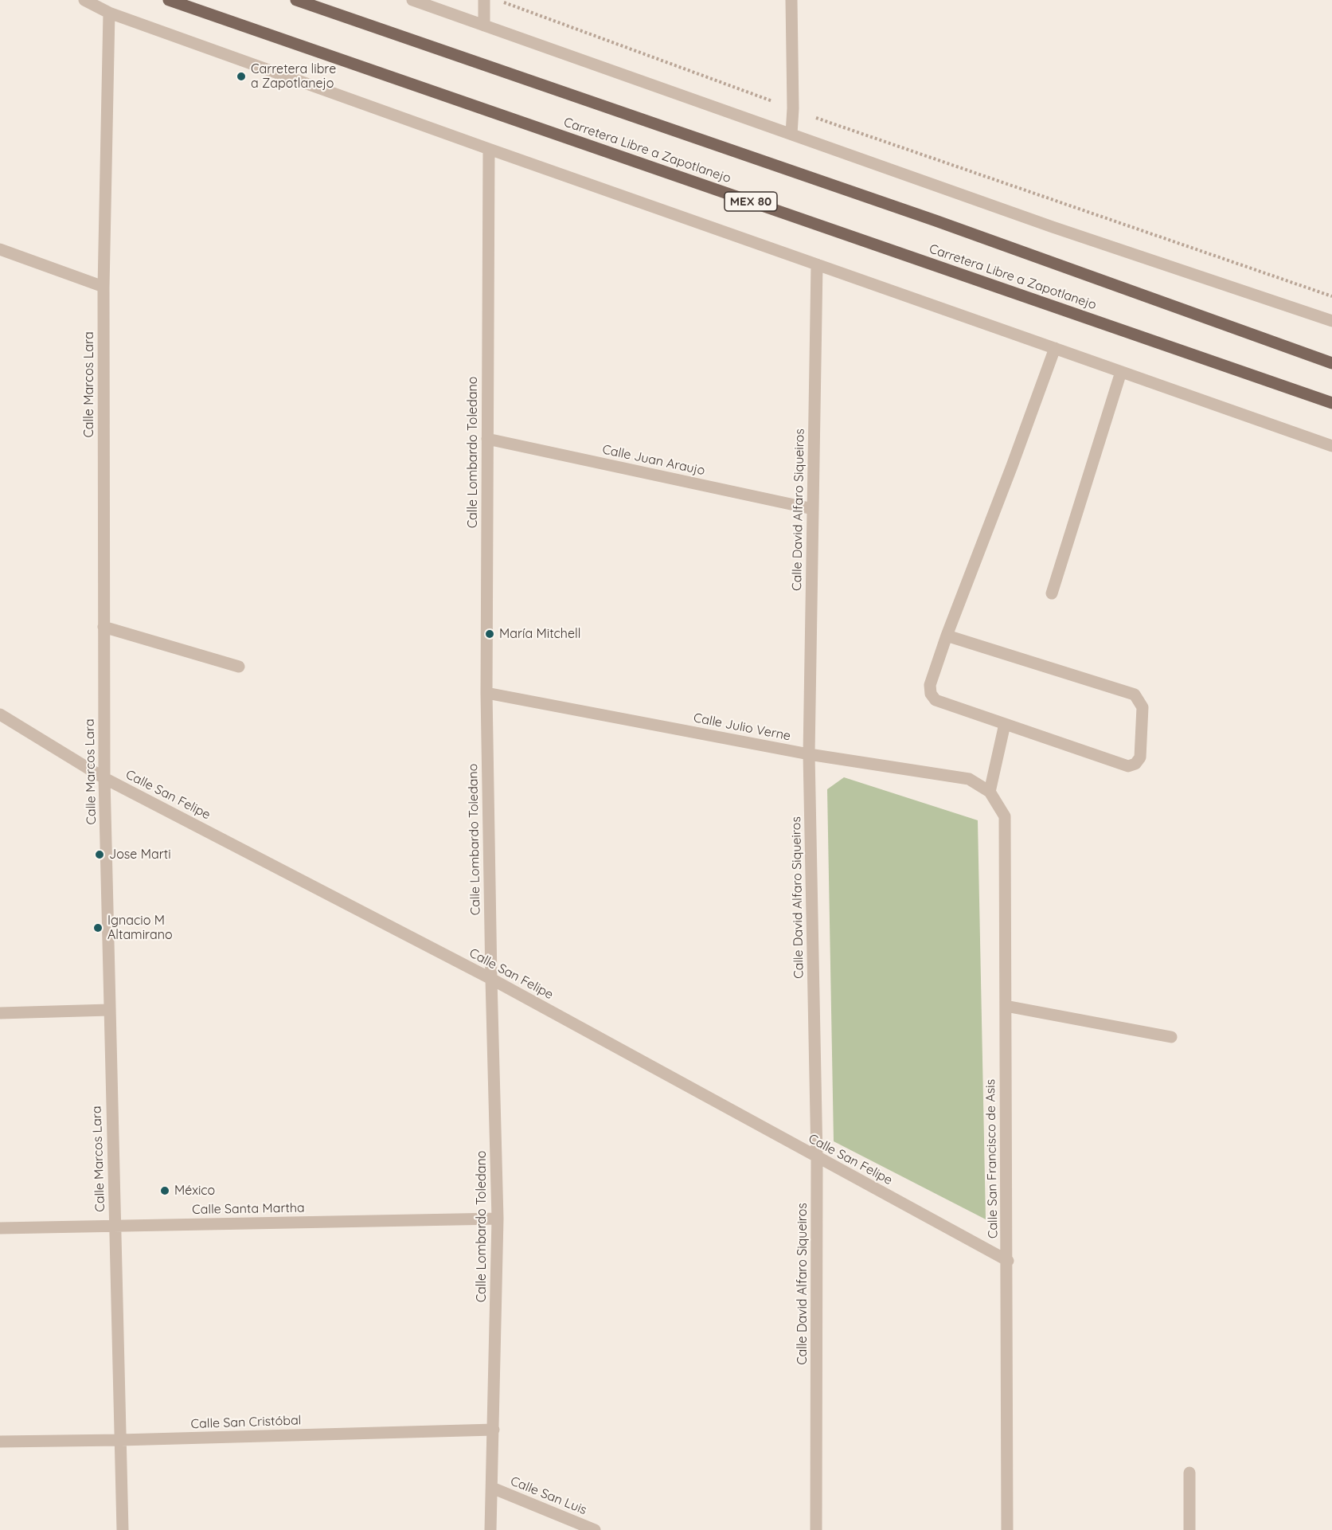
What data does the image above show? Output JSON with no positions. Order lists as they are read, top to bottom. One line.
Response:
{"streets":{"main road":["Carretera Libre a Zapotlanejo","MEX 80"],"street":["Calle Marcos Lara","Calle Lombardo Toledano","Calle Juan Araujo","Calle David Alfaro Siqueiros","Calle Julio Verne","Calle San Felipe","Calle San Francisco de Asis","Calle Santa Martha","Calle San Cristóbal","Calle San Luis"]},"crossings":[["Calle Marcos Lara","Calle San Felipe"],["Calle Marcos Lara","Calle Santa Martha"],["Calle Marcos Lara","Calle San Cristóbal"],["Calle Lombardo Toledano","Calle Juan Araujo"],["Calle Lombardo Toledano","Calle Julio Verne"],["Calle Lombardo Toledano","Calle San Felipe"],["Calle Lombardo Toledano","Calle Santa Martha"],["Calle Lombardo Toledano","Calle San Cristóbal"],["Calle Lombardo Toledano","Calle San Luis"],["Calle Juan Araujo","Calle David Alfaro Siqueiros"],["Calle David Alfaro Siqueiros","Calle Julio Verne"],["Calle David Alfaro Siqueiros","Calle San Felipe"],["Calle Julio Verne","Calle San Francisco de Asis"],["Calle San Felipe","Calle San Francisco de Asis"]],"places":["Carretera libre a Zapotlanejo","María Mitchell","Jose Marti","Ignacio M Altamirano","México"]}
